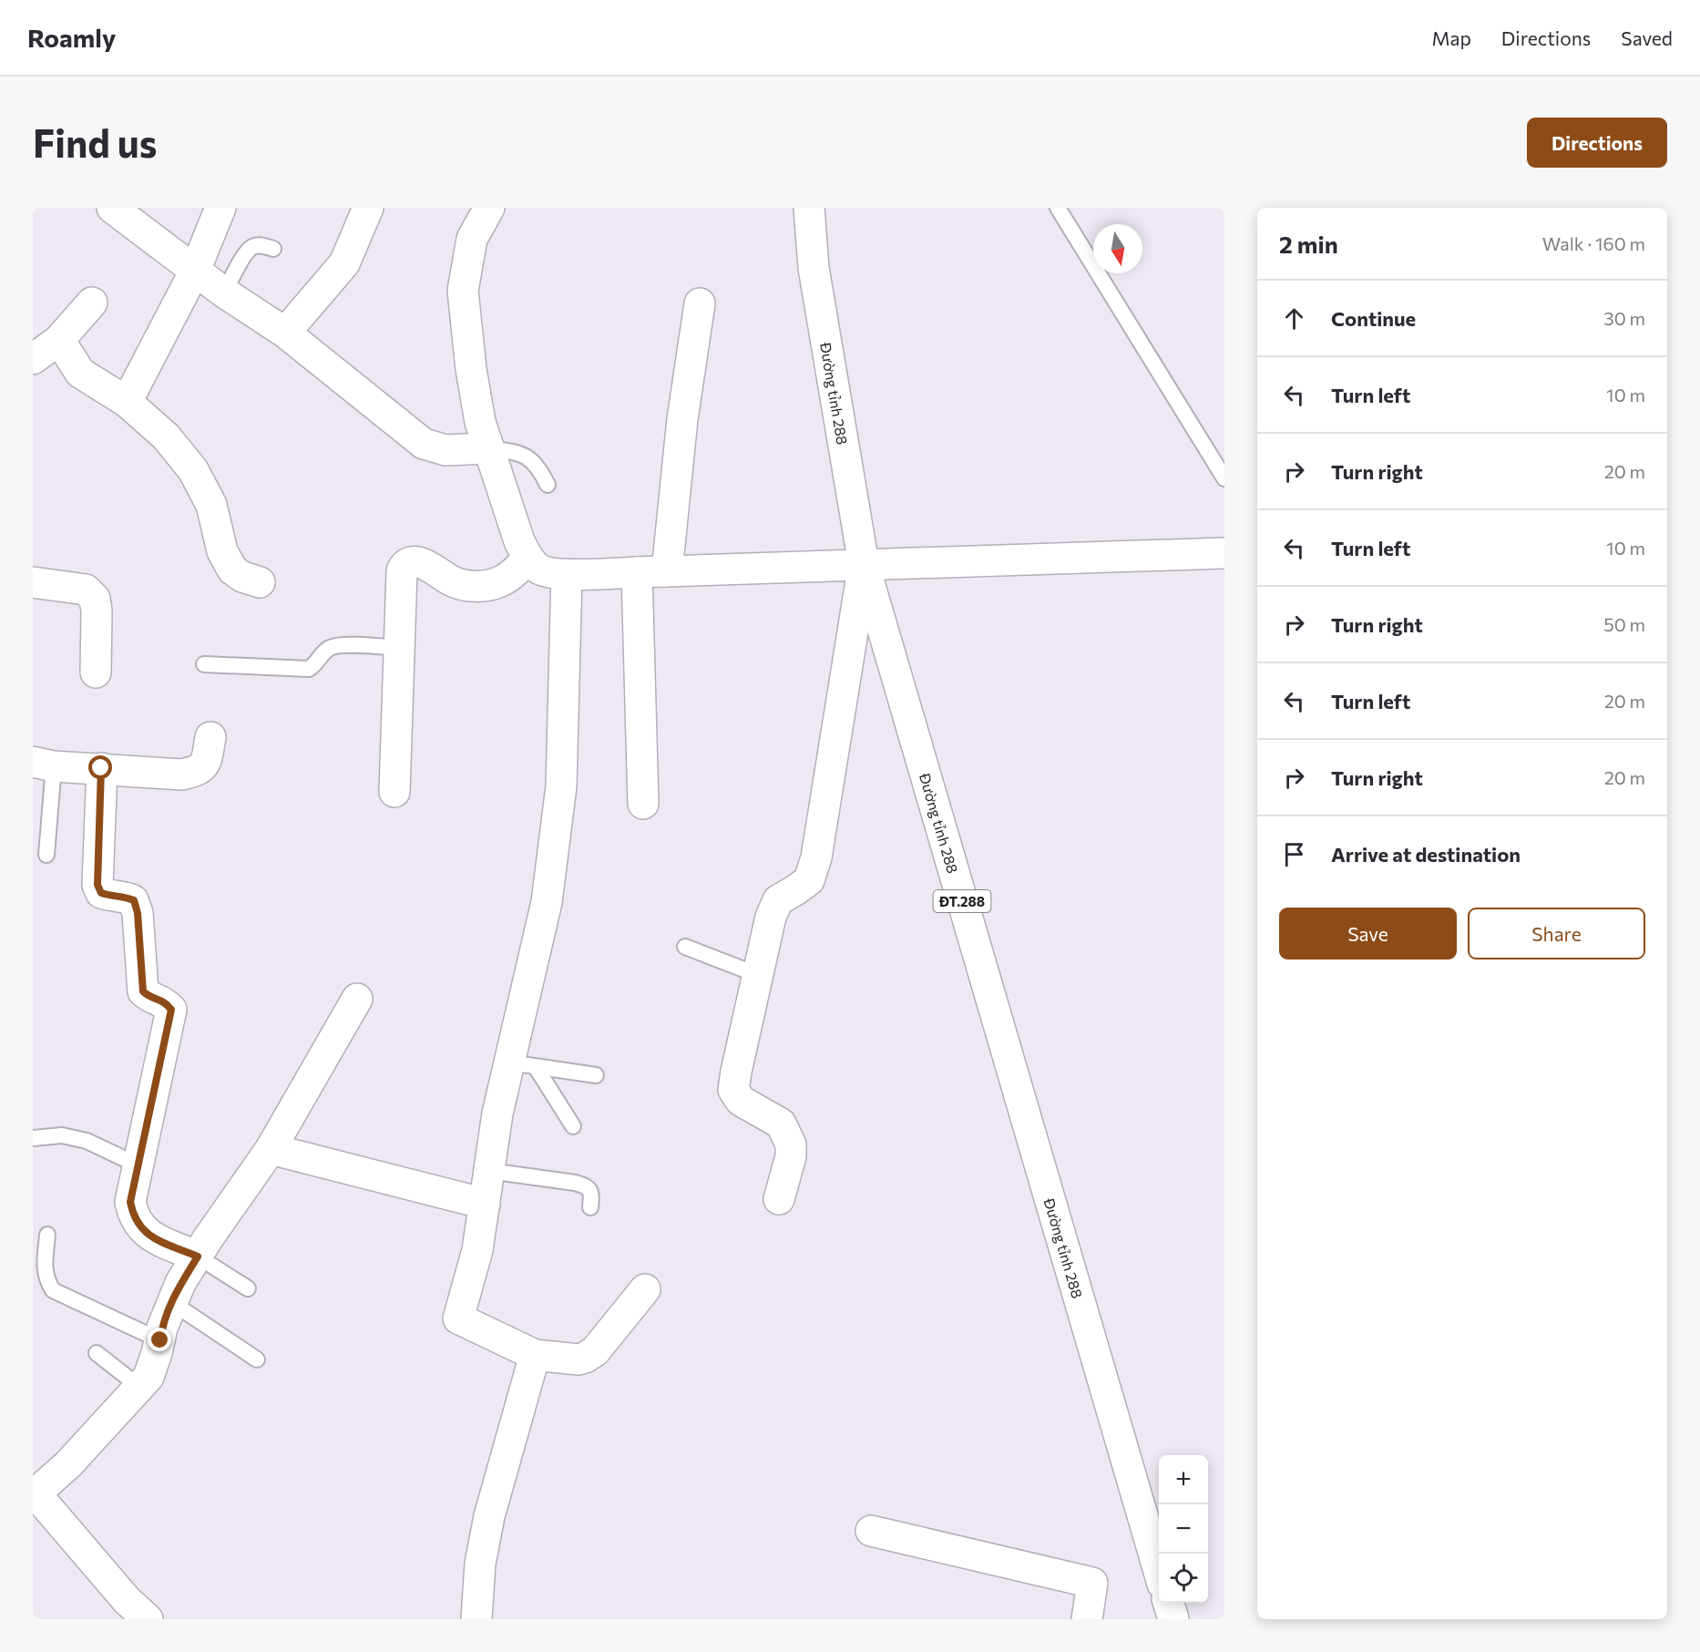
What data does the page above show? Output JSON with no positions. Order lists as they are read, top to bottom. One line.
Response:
{"streets":{"street":["Đường tỉnh 288","ĐT.288"]},"north":"bottom","page":{"header":"Roamly","nav":["Map","Directions","Saved"],"buttons":["Directions",["Save","Share"]],"title":"Find us","heading":["2 min","Walk · 160 m"],"list":[["Continue","30 m"],["Turn left","10 m"],["Turn right","20 m"],["Turn left","10 m"],["Turn right","50 m"],["Turn left","20 m"],["Turn right","20 m"],"Arrive at destination"],"map_buttons":["+","−"]}}
